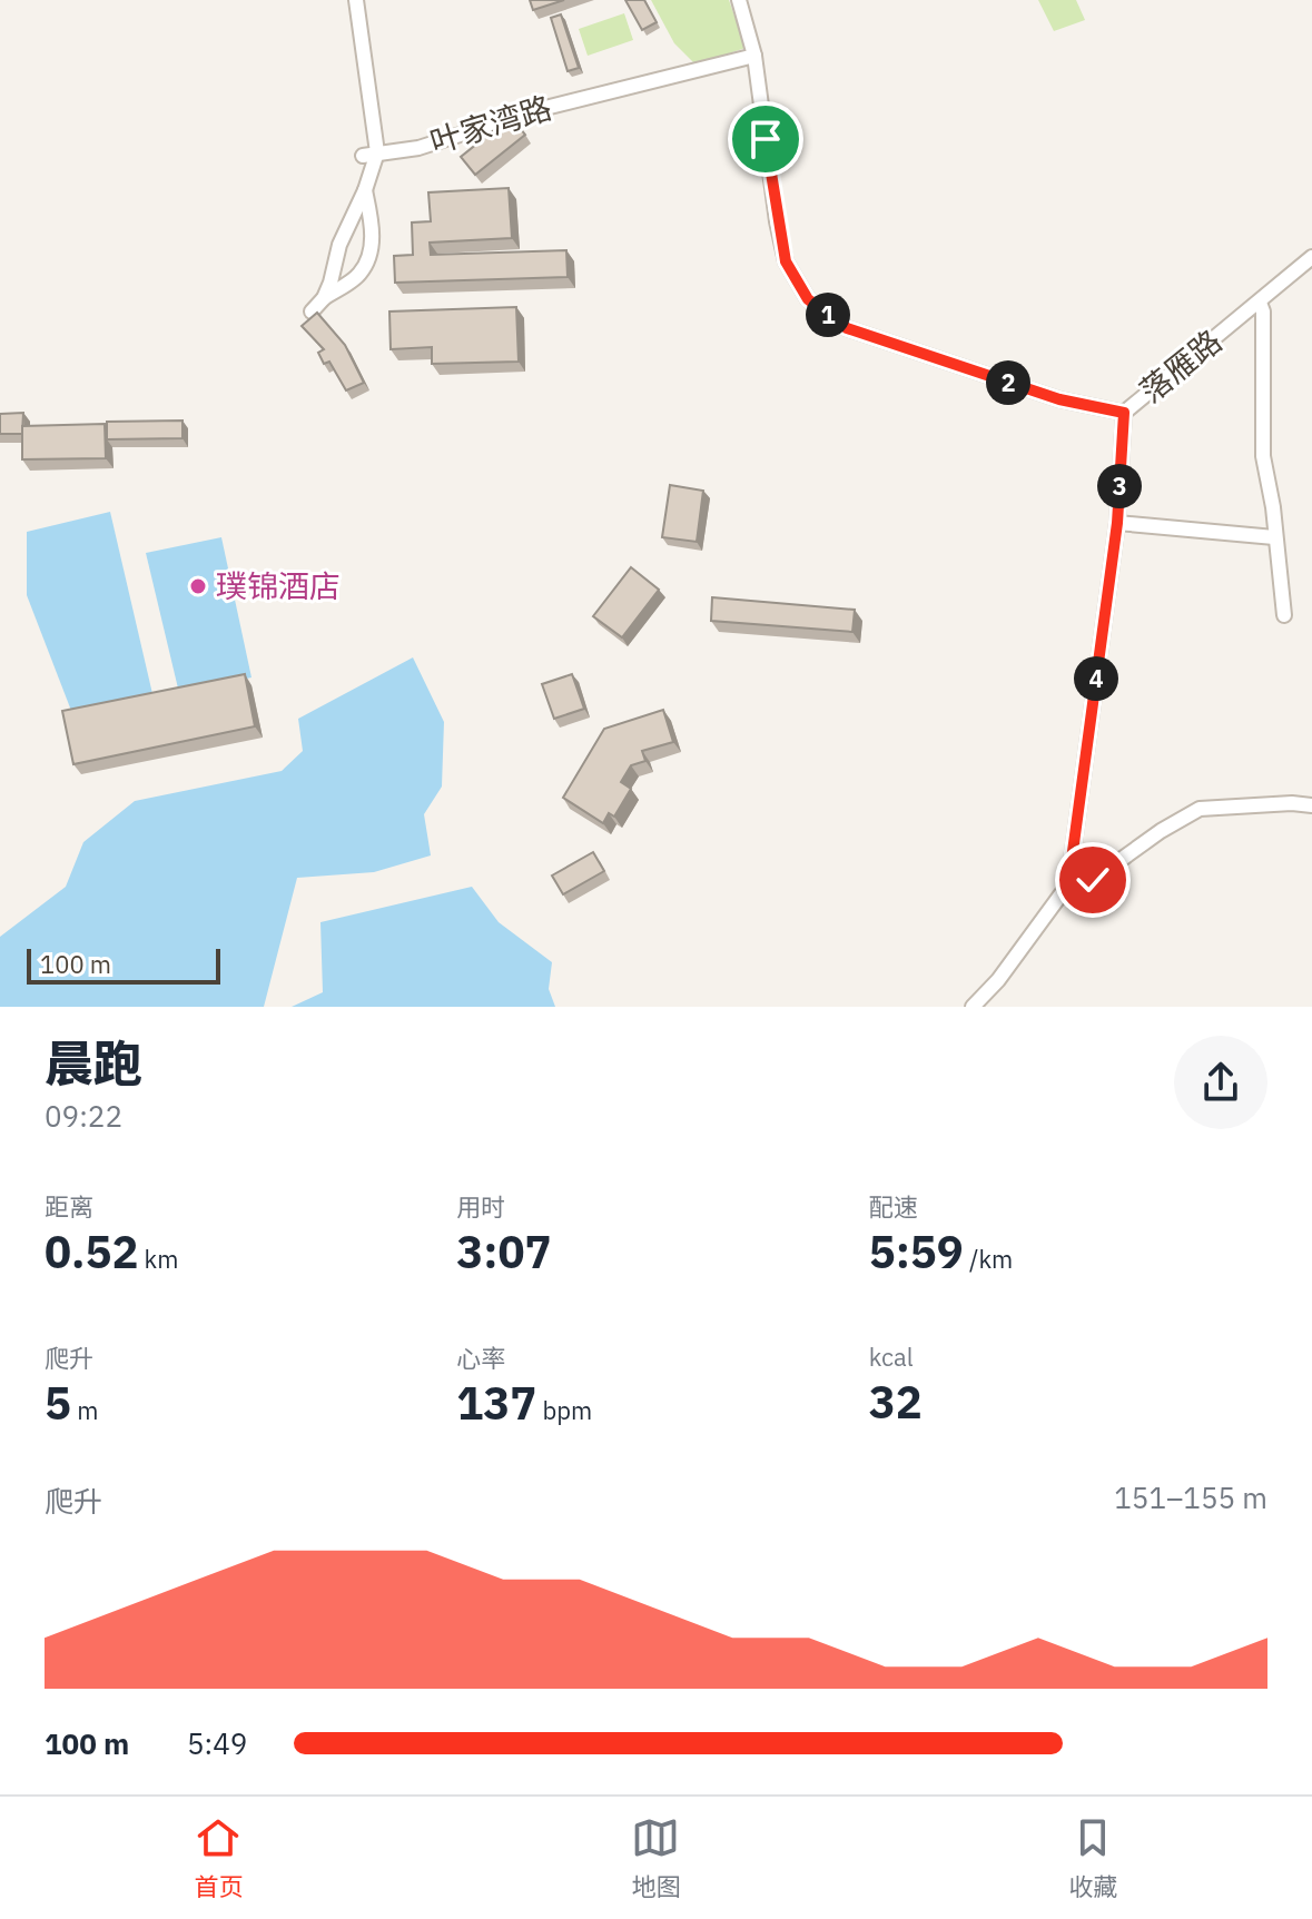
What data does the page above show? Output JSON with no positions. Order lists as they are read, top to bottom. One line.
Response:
{"streets":{"street":["叶家湾路","落雁路"]},"places":["璞锦酒店"],"scale_bar":"100 m","page":{"pins":["1","2","3","4"],"scale":"100 m","heading":["晨跑","09:22"],"stats":[["距离","0.52 km"],["用时","3:07"],["配速","5:59 /km"],["爬升","5 m"],["心率","137 bpm"],["kcal","32"]],"chart":["爬升","151–155 m"],"list":[{"name":"100 m","note":"5:49"}],"tabs":["首页","地图","收藏"]}}
